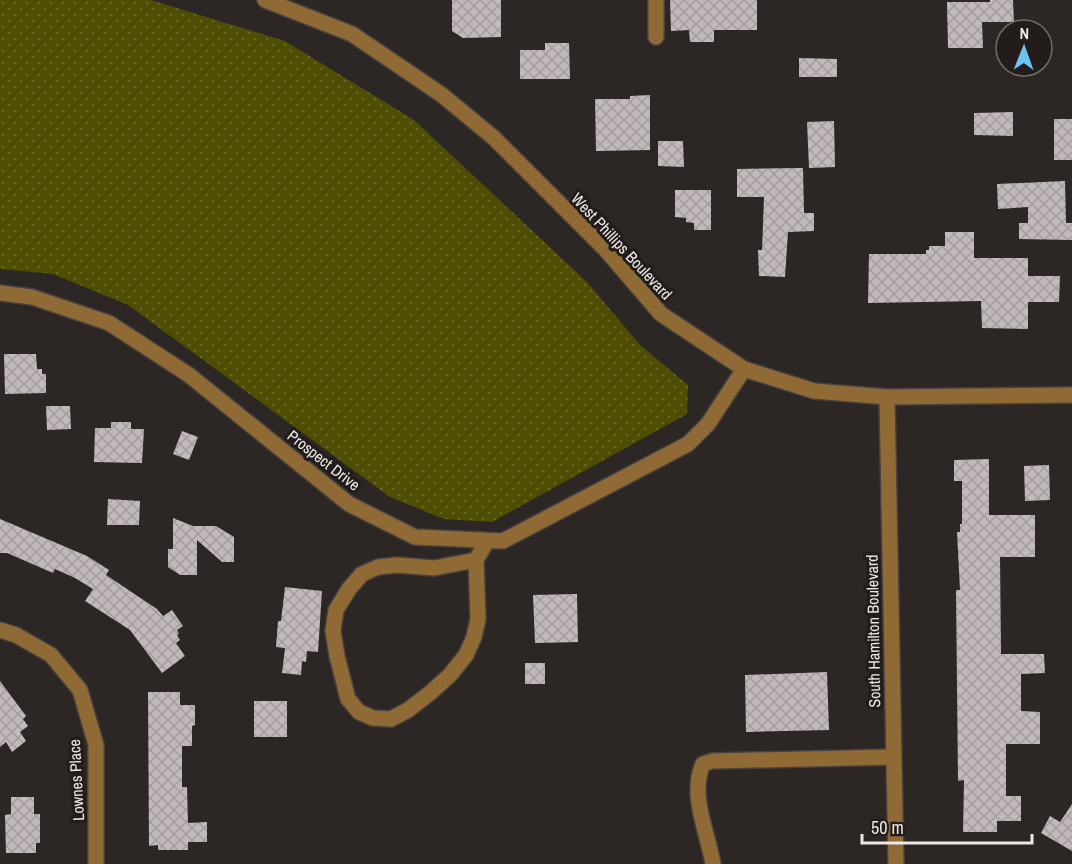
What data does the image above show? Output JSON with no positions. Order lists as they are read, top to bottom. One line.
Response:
{"streets":{"street":["West Phillips Boulevard","Prospect Drive","South Hamilton Boulevard","Lownes Place"]},"crossings":[["West Phillips Boulevard","Prospect Drive"],["West Phillips Boulevard","South Hamilton Boulevard"]],"scale_bar":"50 m","north":"top"}
